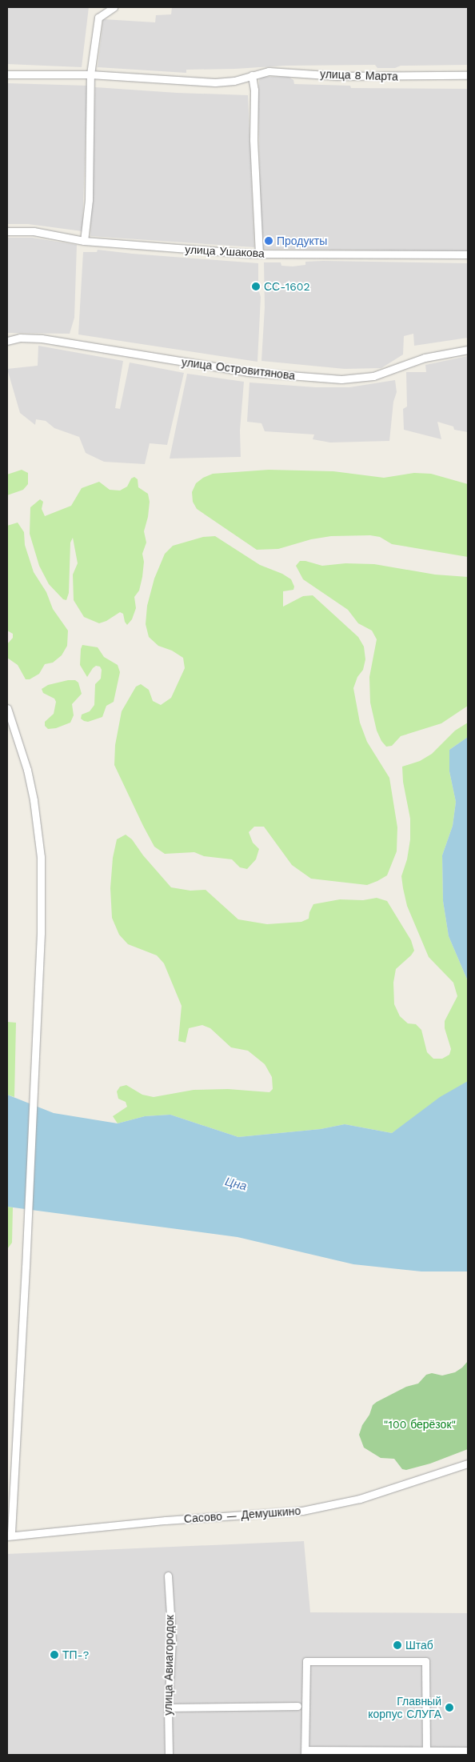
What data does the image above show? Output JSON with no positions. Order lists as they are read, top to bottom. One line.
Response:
{"streets":{"street":["улица 8 Марта","улица Ушакова","улица Островитянова","Сасово — Демушкино","улица Авиагородок"]},"water":["Цна"],"parks":["\"100 берёзок\""],"places":["Продукты","СС-1602","Штаб","ТП-?","Главный корпус СЛУГА"]}
